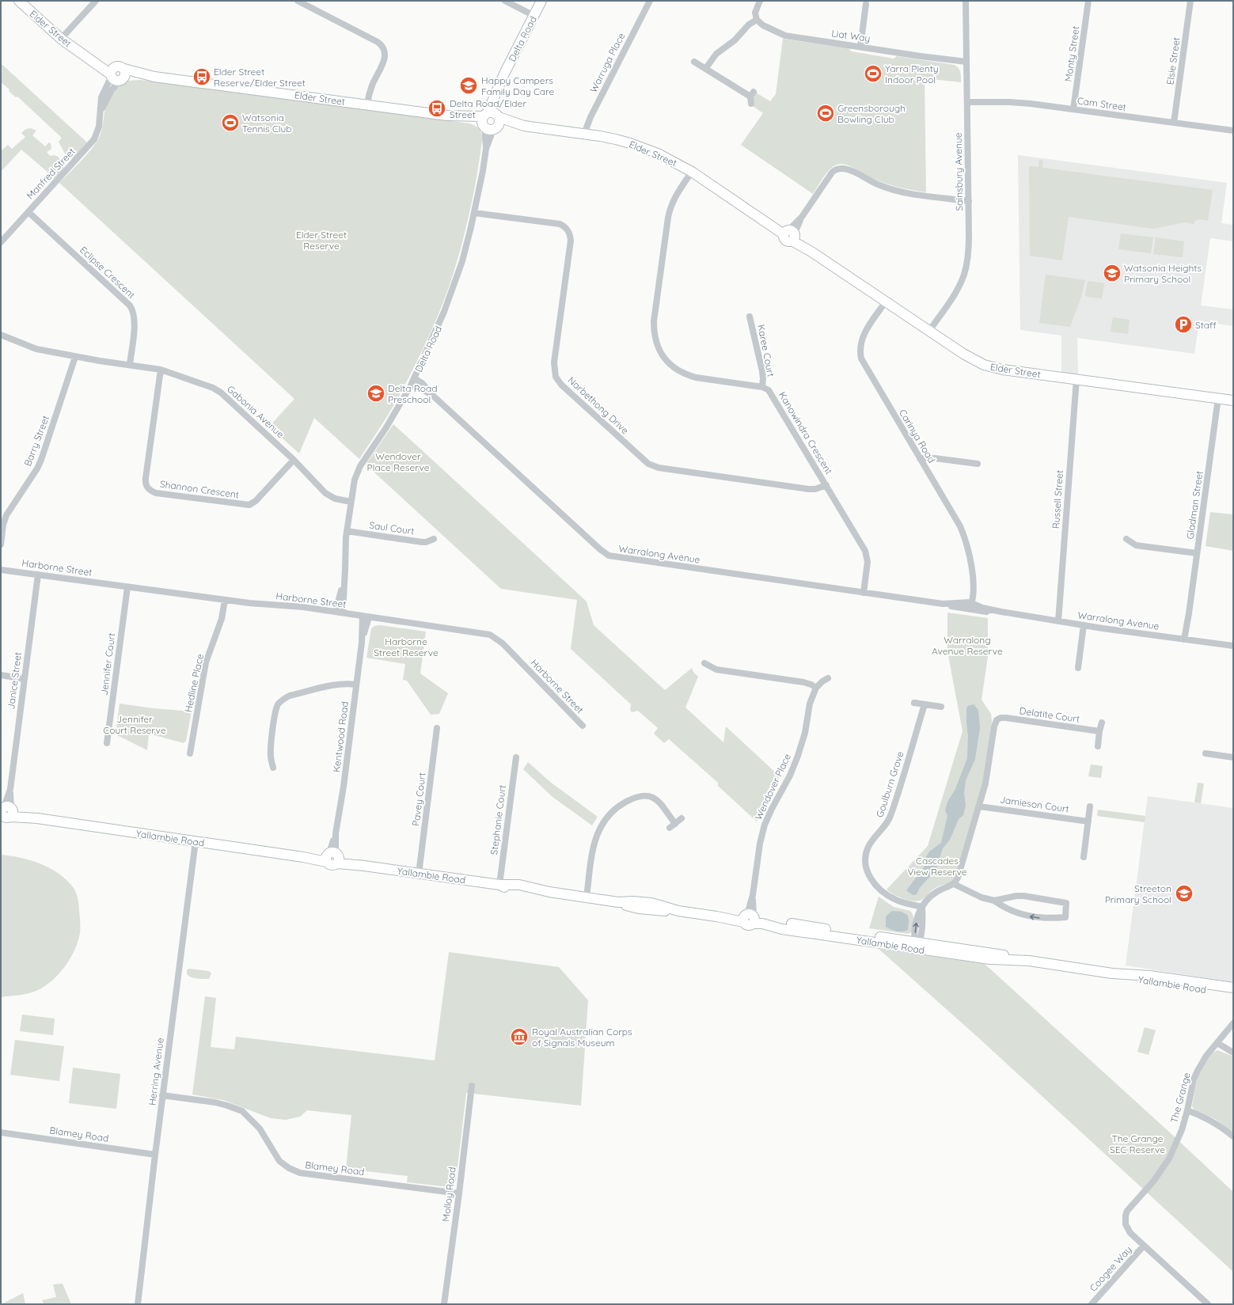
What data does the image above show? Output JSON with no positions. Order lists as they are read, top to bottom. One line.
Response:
{"streets":{"street":["Elder Street","Liat Way","Delta Road","Monty Street","Elsie Street","Warruga Place","Cam Street","Sainsbury Avenue","Manfred Street","Eclipse Crescent","Karee Court","Narbethong Drive","Gabonia Avenue","Kanowindra Crescent","Carinya Road","Barry Street","Shannon Crescent","Russell Street","Gladman Street","Saul Court","Warralong Avenue","Harborne Street","Jennifer Court","Janice Street","Hedline Place","Delatite Court","Kentwood Road","Goulburn Grove","Wendover Place","Pavey Court","Jamieson Court","Stephanie Court","Yallambie Road","Herring Avenue","The Grange","Blamey Road","Molloy Road","Coogee Way"]},"crossings":[["Elder Street","Delta Road"],["Elder Street","Warruga Place"],["Elder Street","Sainsbury Avenue"],["Elder Street","Manfred Street"],["Elder Street","Carinya Road"],["Elder Street","Russell Street"],["Elder Street","Gladman Street"],["Liat Way","Sainsbury Avenue"],["Delta Road","Narbethong Drive"],["Delta Road","Gabonia Avenue"],["Delta Road","Saul Court"],["Delta Road","Warralong Avenue"],["Delta Road","Harborne Street"],["Monty Street","Cam Street"],["Elsie Street","Cam Street"],["Cam Street","Sainsbury Avenue"],["Manfred Street","Eclipse Crescent"],["Eclipse Crescent","Gabonia Avenue"],["Karee Court","Kanowindra Crescent"],["Narbethong Drive","Kanowindra Crescent"],["Gabonia Avenue","Barry Street"],["Gabonia Avenue","Shannon Crescent"],["Kanowindra Crescent","Warralong Avenue"],["Carinya Road","Warralong Avenue"],["Russell Street","Warralong Avenue"],["Gladman Street","Warralong Avenue"],["Harborne Street","Jennifer Court"],["Harborne Street","Janice Street"],["Harborne Street","Hedline Place"],["Harborne Street","Kentwood Road"],["Janice Street","Yallambie Road"],["Delatite Court","Jamieson Court"],["Kentwood Road","Yallambie Road"],["Wendover Place","Yallambie Road"],["Pavey Court","Yallambie Road"],["Stephanie Court","Yallambie Road"],["Yallambie Road","Herring Avenue"],["Herring Avenue","Blamey Road"],["The Grange","Coogee Way"],["Blamey Road","Molloy Road"]],"parks":["Elder Street Reserve","Wendover Place Reserve","Warralong Avenue Reserve","Harborne Street Reserve","Jennifer Court Reserve","Cascades View Reserve","The Grange SEC Reserve"],"places":{"sports":["Yarra Plenty Indoor Pool","Greensborough Bowling Club","Watsonia Tennis Club"],"bus stop":["Elder Street Reserve/Elder Street","Delta Road/Elder Street"],"school or university":["Happy Campers Family Day Care","Watsonia Heights Primary School","Delta Road Preschool","Streeton Primary School"],"parking":["Staff"],"museum":["Royal Australian Corps of Signals Museum"]}}
